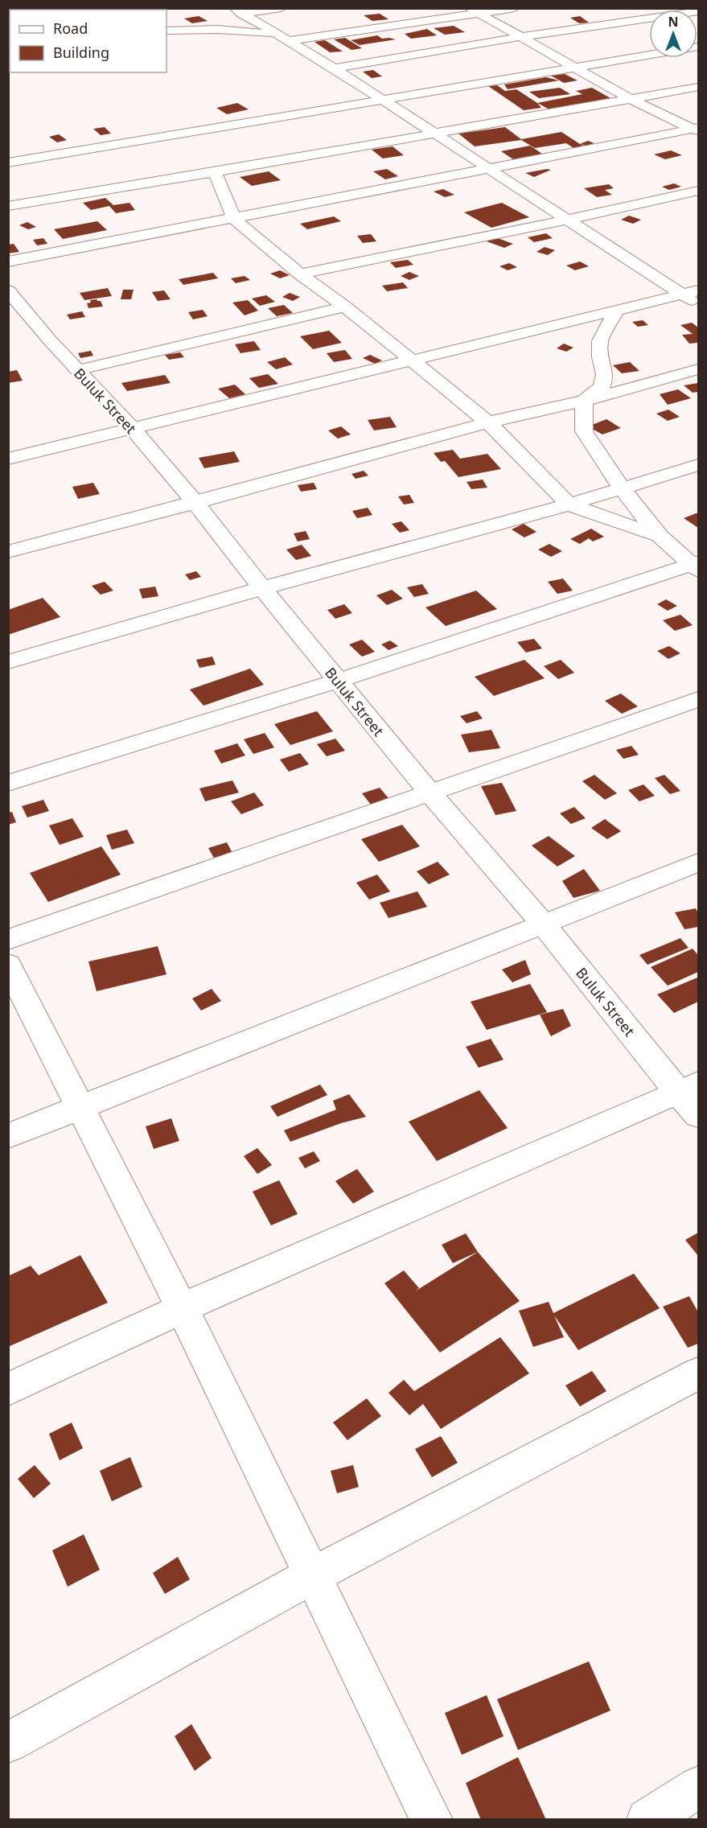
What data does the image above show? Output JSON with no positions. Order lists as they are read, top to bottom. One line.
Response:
{"streets":{"street":["Buluk Street"]},"legend":["Road","Building"],"north":"top"}
